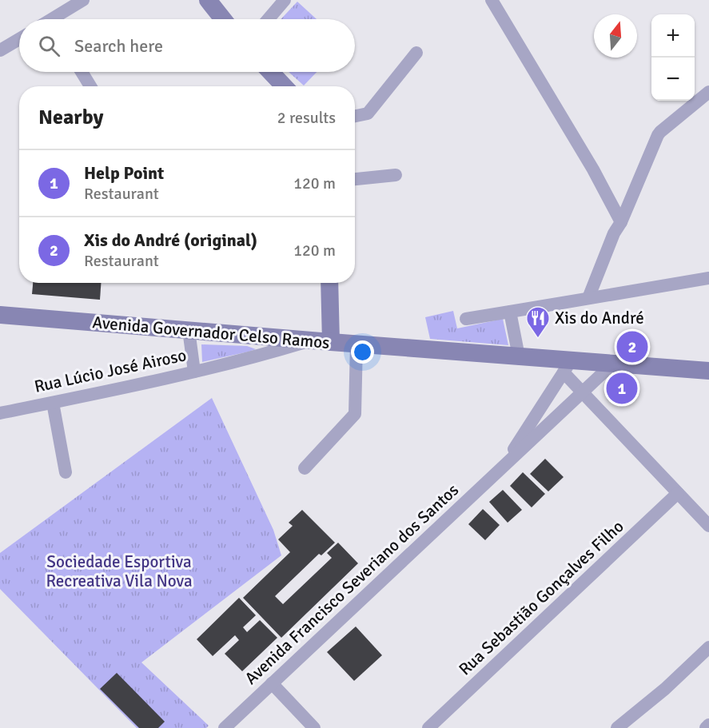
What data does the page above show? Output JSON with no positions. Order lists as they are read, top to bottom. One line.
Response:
{"streets":{"main road":["Avenida Governador Celso Ramos"],"street":["Rua Lúcio José Airoso","Avenida Francisco Severiano dos Santos","Rua Sebastião Gonçalves Filho"]},"crossings":[["Avenida Governador Celso Ramos","Rua Lúcio José Airoso"],["Avenida Governador Celso Ramos","Avenida Francisco Severiano dos Santos"]],"parks":["Sociedade Esportiva Recreativa Vila Nova"],"places":{"restaurant":["Xis do André"]},"north":"top","page":{"map_buttons":["+","−"],"search":"Search here","heading":["Nearby","2 results"],"list":[{"mark":"1","name":"Help Point","note":"Restaurant","value":"120 m"},{"mark":"2","name":"Xis do André (original)","note":"Restaurant","value":"120 m"}],"pins":["2","1"]}}
